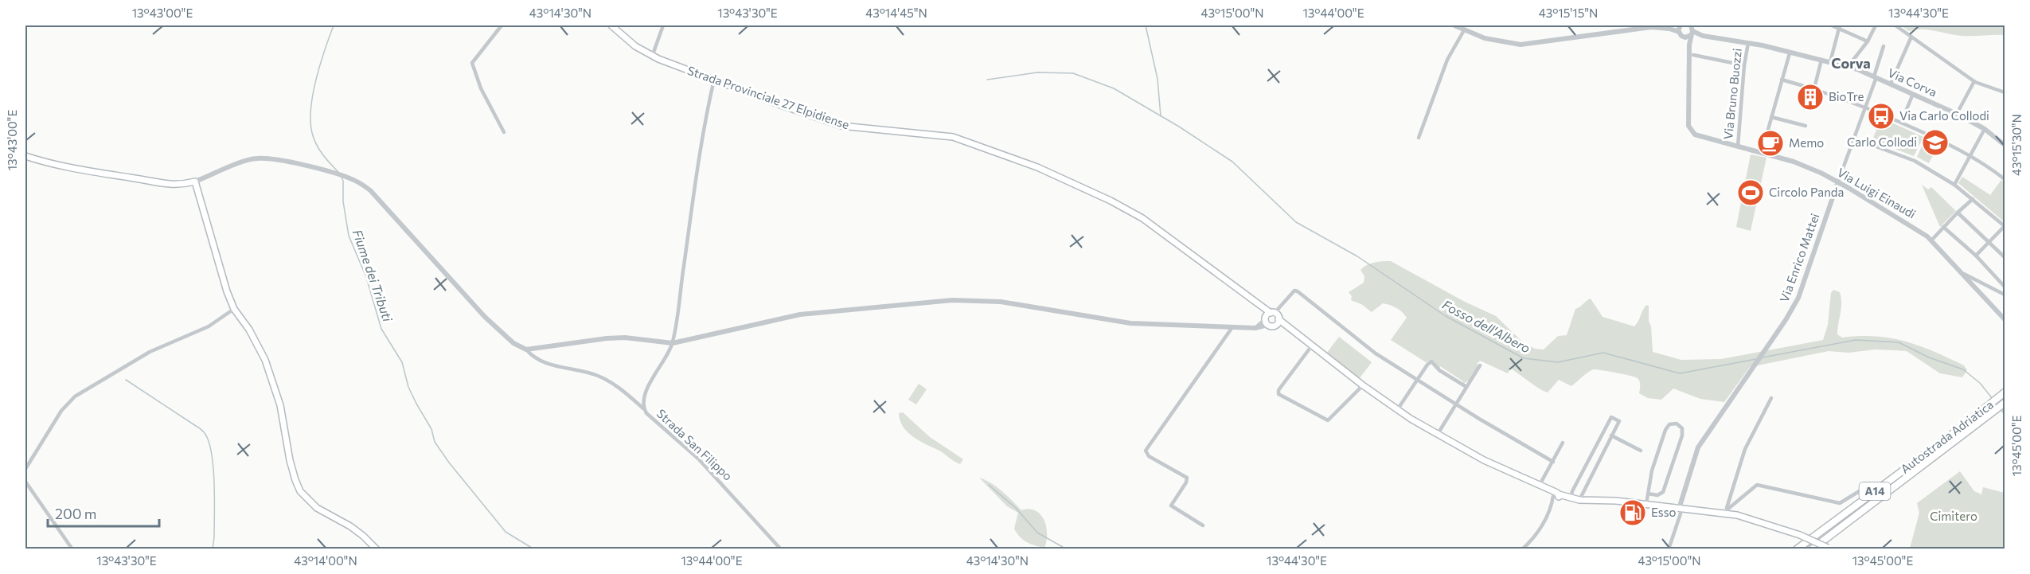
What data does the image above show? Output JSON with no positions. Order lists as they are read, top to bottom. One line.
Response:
{"streets":{"highway":["Autostrada Adriatica","A14"],"main road":["Strada Provinciale 27 Elpidiense"],"street":["Via Corva","Via Bruno Buozzi","Via Luigi Einaudi","Via Enrico Mattei","Strada San Filippo"]},"crossings":[["Via Corva","Via Bruno Buozzi"],["Via Corva","Via Enrico Mattei"],["Via Bruno Buozzi","Via Luigi Einaudi"],["Strada Provinciale 27 Elpidiense","Via Enrico Mattei"],["Via Luigi Einaudi","Via Enrico Mattei"]],"districts":["Corva"],"water":["Fiume dei Tributi","Fosso dell'Albero"],"parks":["Cimitero"],"places":{"building":["BioTre"],"bus stop":["Via Carlo Collodi"],"school or university":["Carlo Collodi"],"cafe":["Memo"],"sports":["Circolo Panda"],"fuel station":["Esso"]},"scale_bar":"200 m","coordinates":["13°43'00\"E","43°14'30\"N","13°43'30\"E","43°14'45\"N","43°15'00\"N","13°44'00\"E","43°15'15\"N","13°44'30\"E","43°15'30\"N","13°45'00\"E","43°14'00\"N"]}
